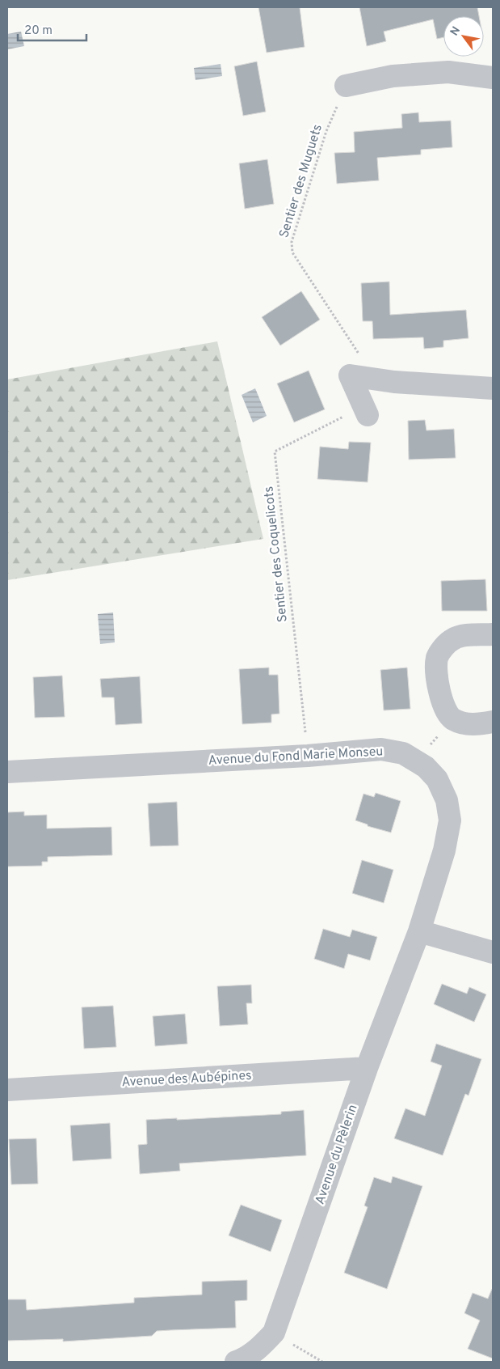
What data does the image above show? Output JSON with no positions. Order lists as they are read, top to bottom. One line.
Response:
{"streets":{"street":["Avenue du Fond Marie Monseu","Avenue des Aubépines","Avenue du Pèlerin"],"path":["Sentier des Muguets","Sentier des Coquelicots"]},"crossings":[["Sentier des Coquelicots","Avenue du Fond Marie Monseu"],["Avenue du Fond Marie Monseu","Avenue du Pèlerin"],["Avenue des Aubépines","Avenue du Pèlerin"]],"scale_bar":"20 m","north":"top left"}
